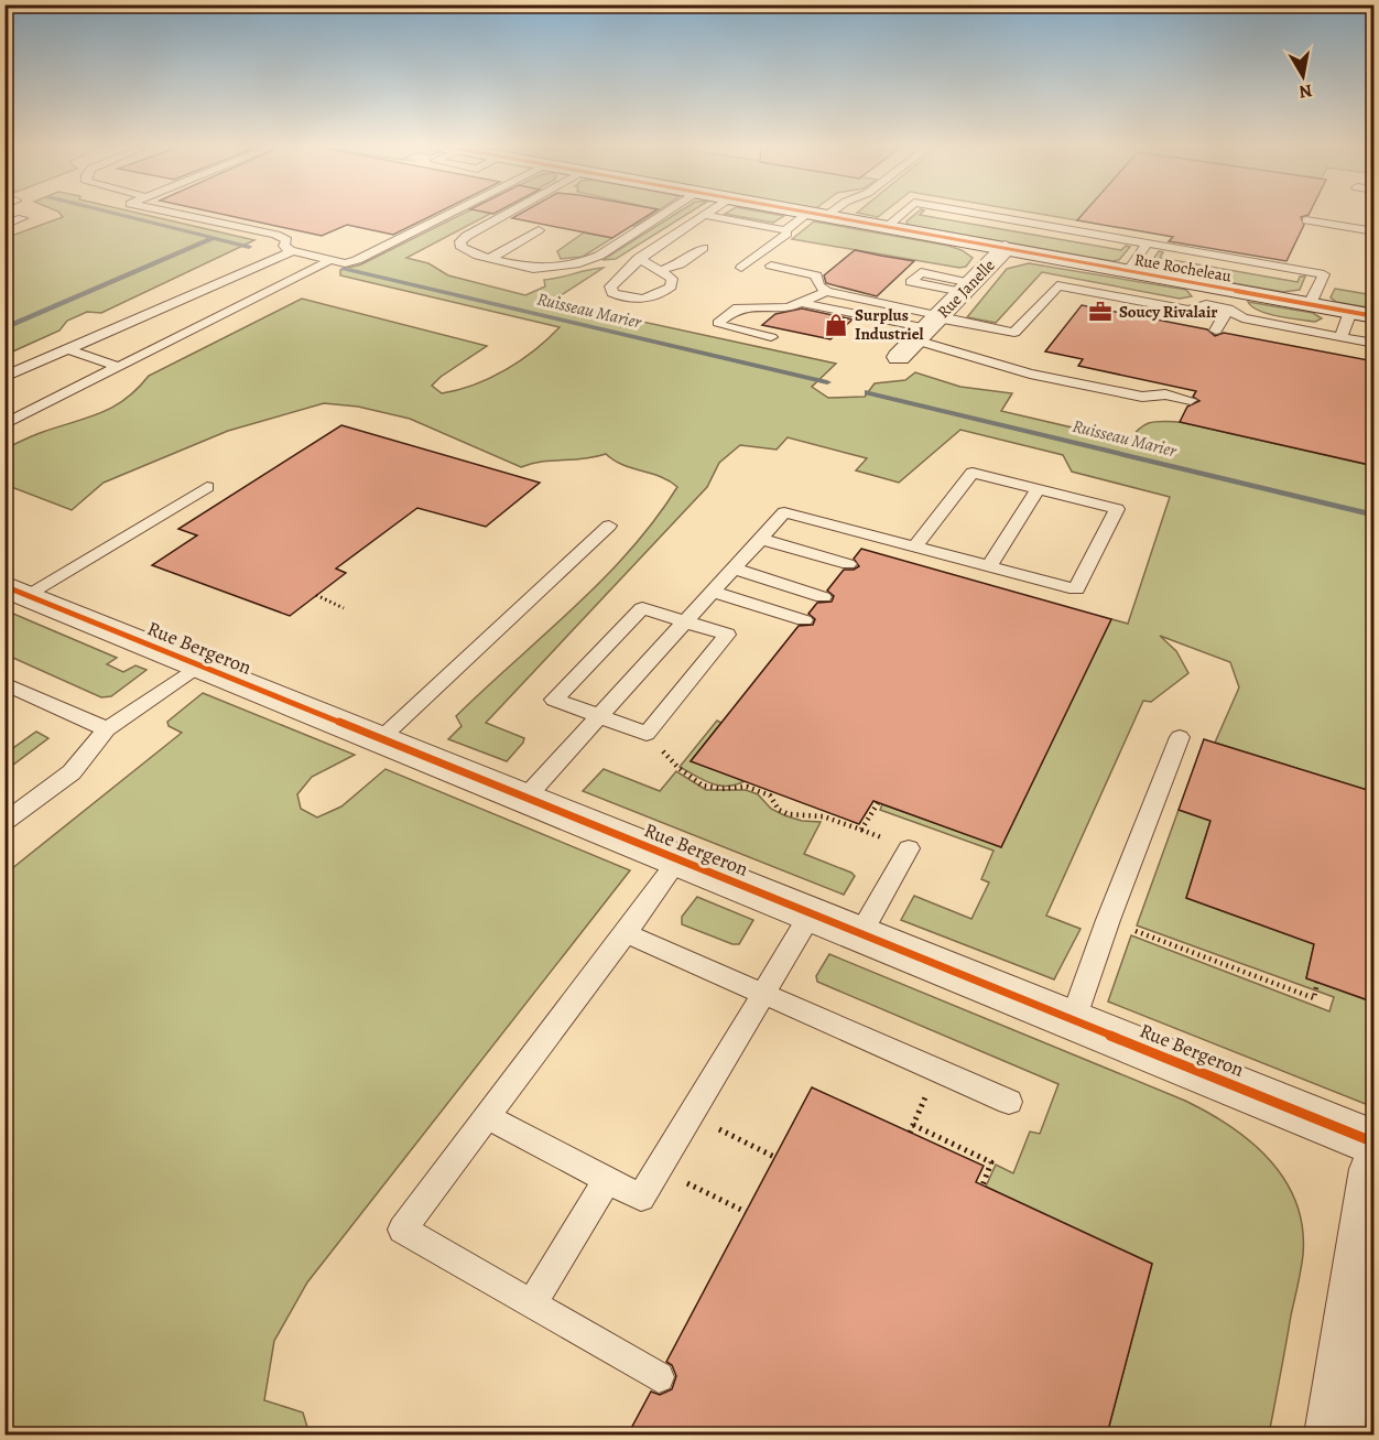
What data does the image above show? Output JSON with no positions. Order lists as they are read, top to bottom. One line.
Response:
{"streets":{"street":["Rue Rocheleau","Rue Janelle","Rue Bergeron"]},"crossings":[["Rue Rocheleau","Rue Janelle"]],"water":["Ruisseau Marier"],"places":{"office":["Soucy Rivalair"],"shop":["Surplus Industriel"]},"north":"bottom"}
